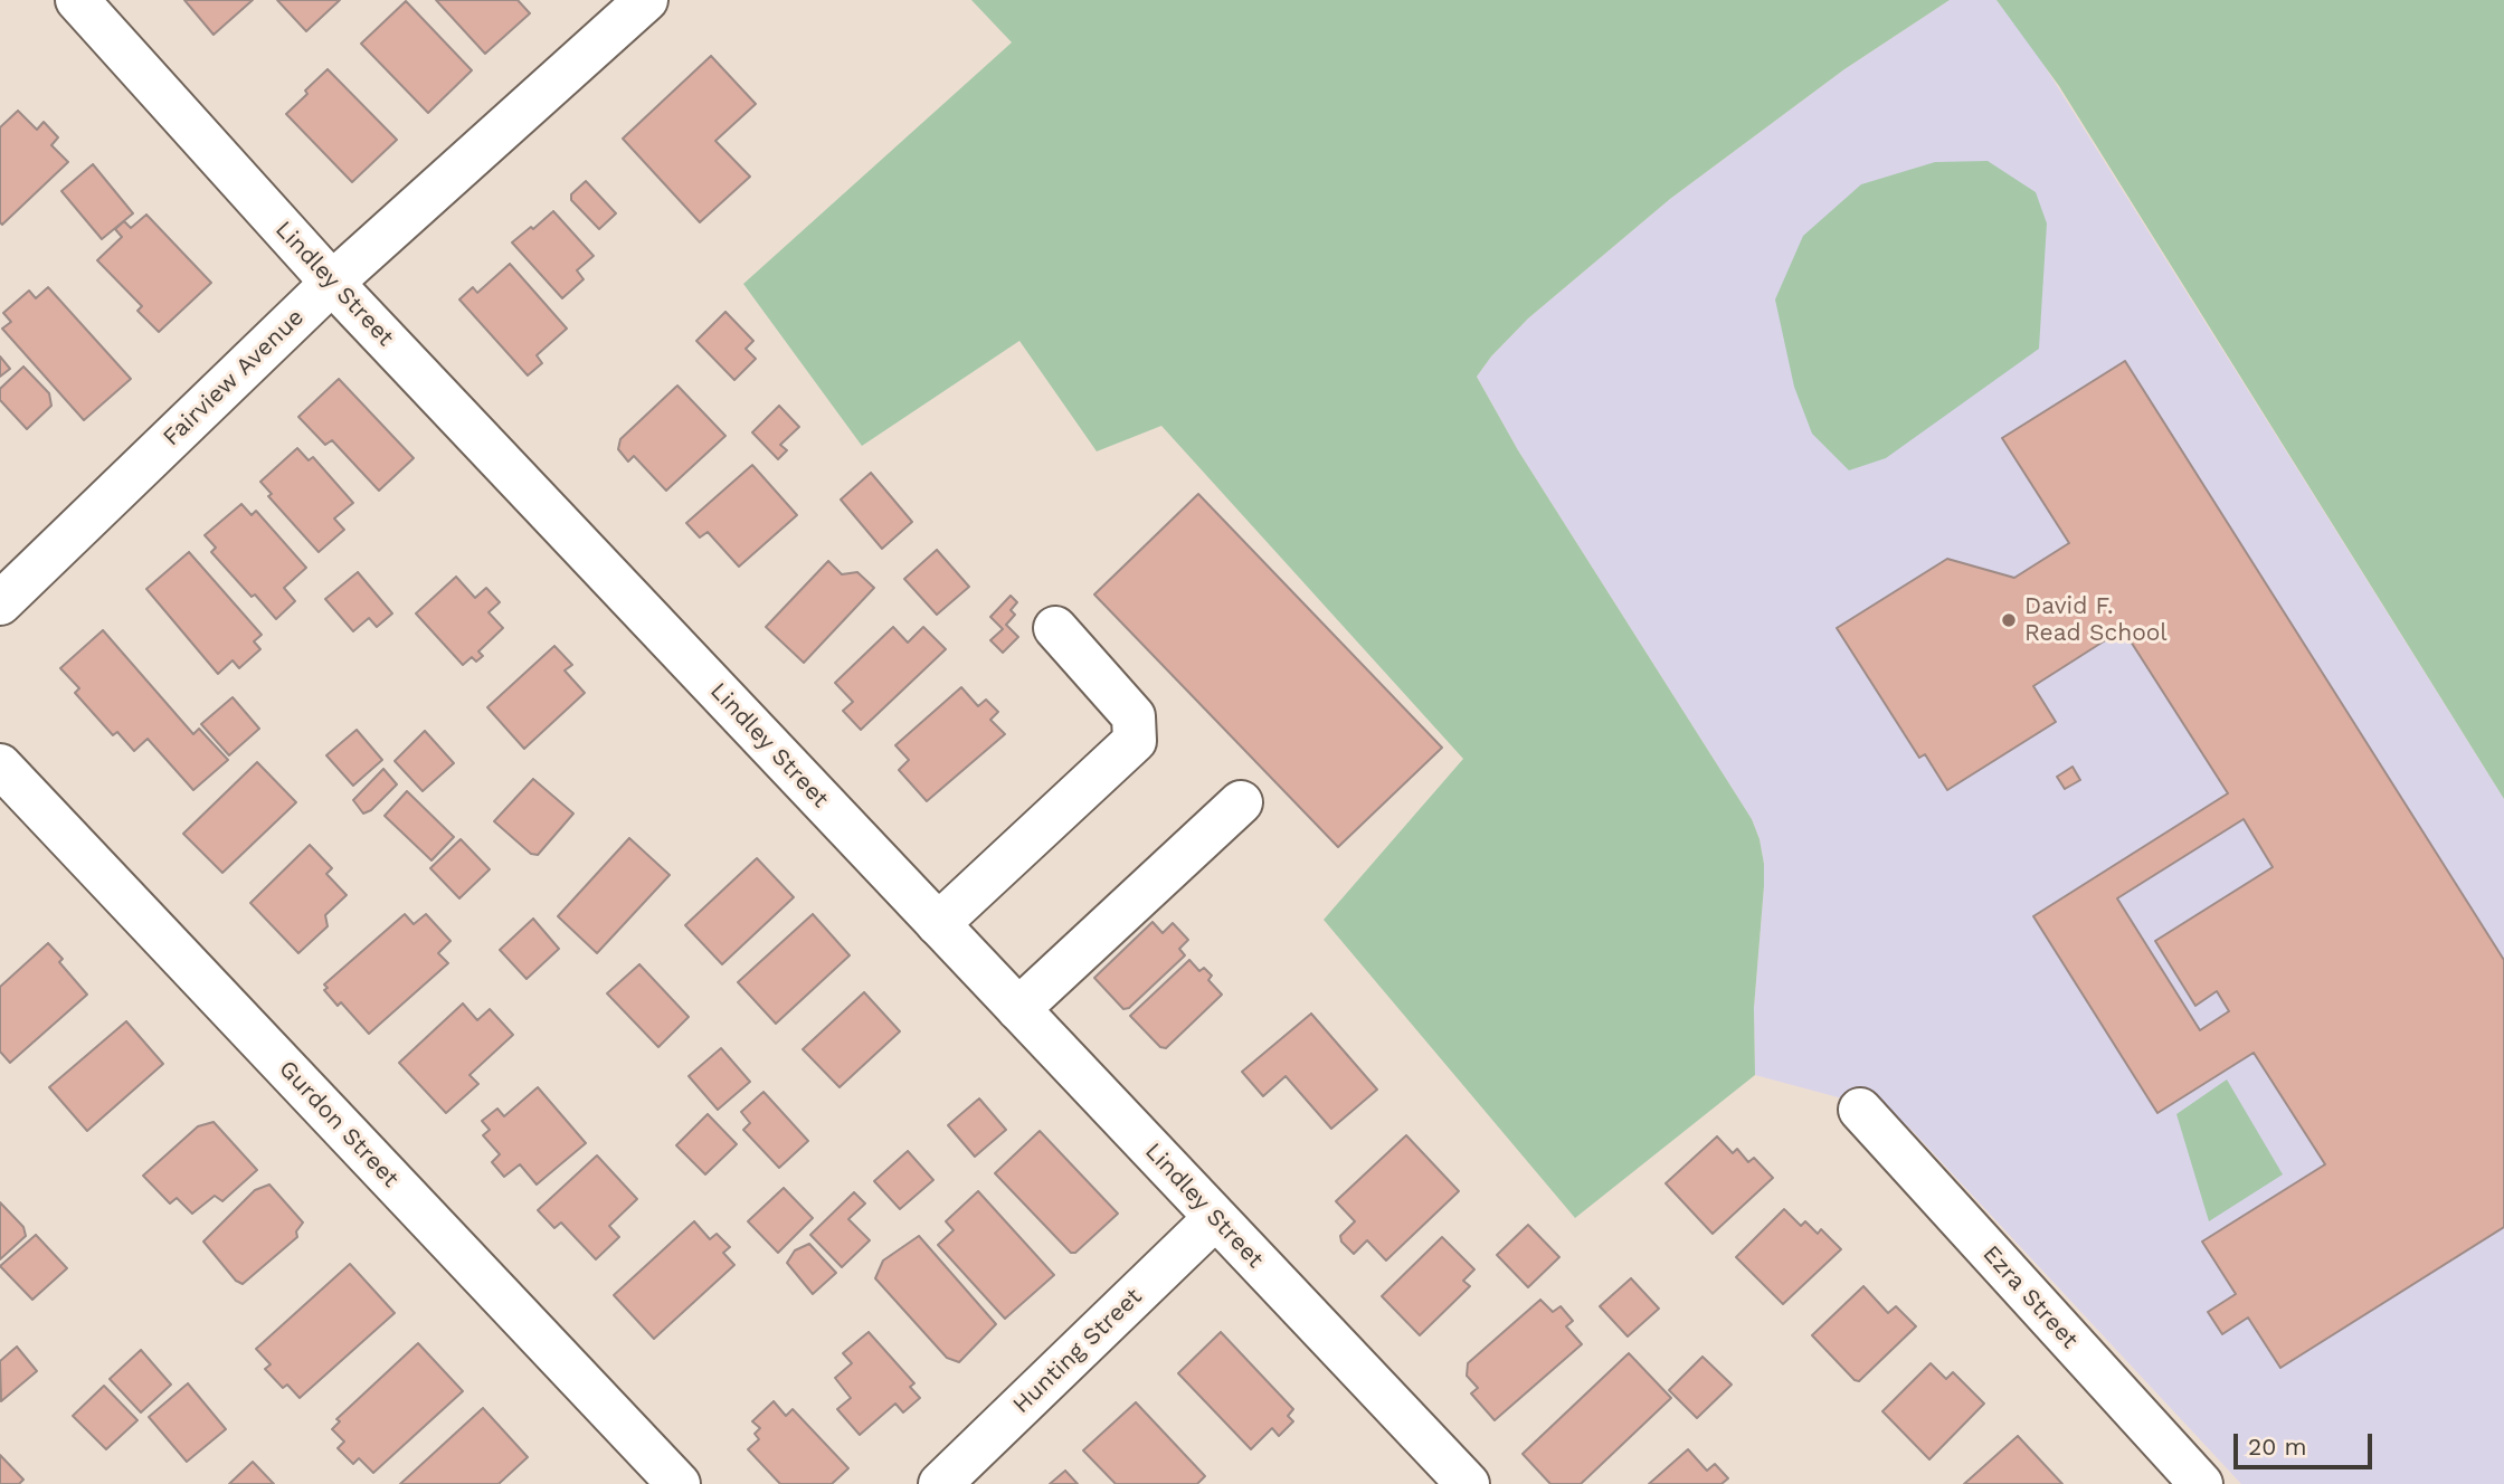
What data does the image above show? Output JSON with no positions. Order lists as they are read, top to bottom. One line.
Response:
{"streets":{"street":["Lindley Street","Fairview Avenue","Gurdon Street","Ezra Street","Hunting Street"]},"crossings":[["Lindley Street","Fairview Avenue"],["Lindley Street","Hunting Street"]],"places":["David F. Read School"],"scale_bar":"20 m"}
